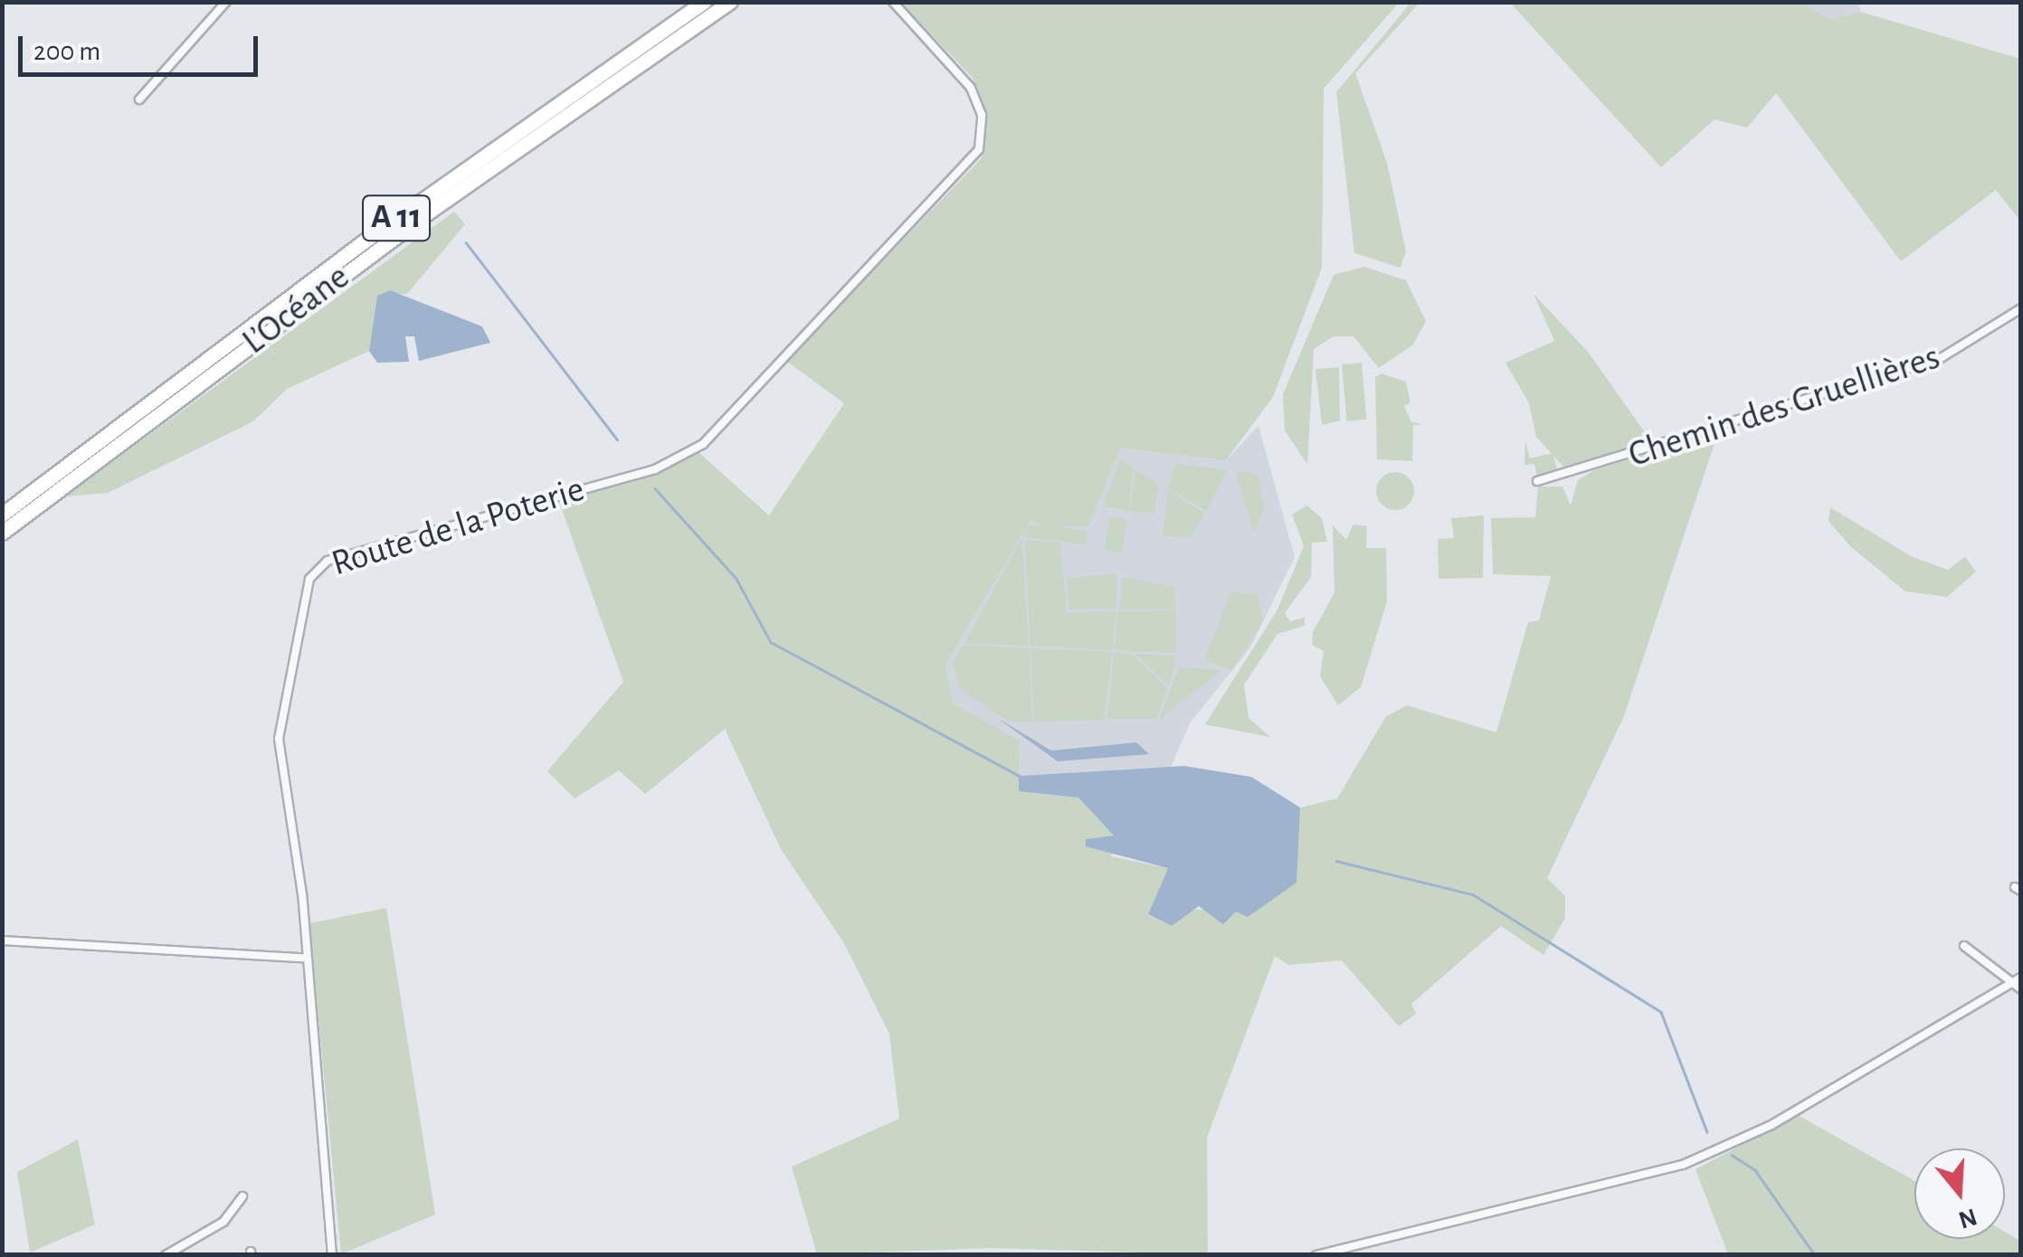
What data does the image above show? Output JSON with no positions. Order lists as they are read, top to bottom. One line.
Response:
{"streets":{"highway":["A 11","L’Océane"],"street":["Chemin des Gruellières","Route de la Poterie"]},"scale_bar":"200 m","north":"bottom"}
